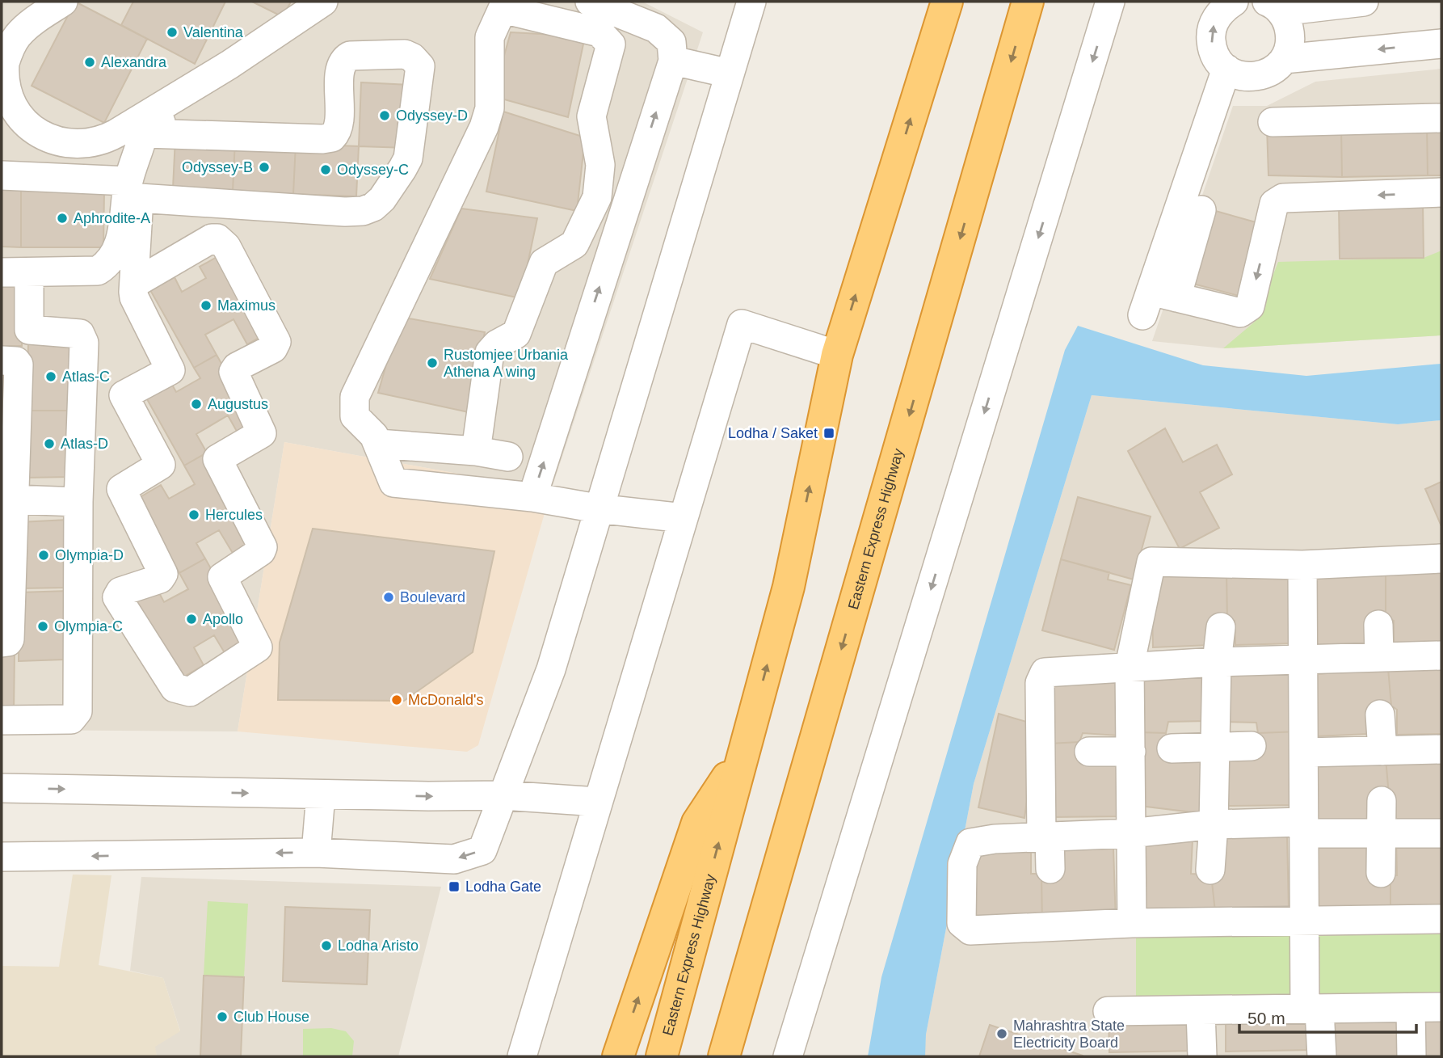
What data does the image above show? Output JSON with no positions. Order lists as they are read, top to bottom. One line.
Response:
{"streets":{"highway":["Eastern Express Highway"]},"places":{"other":["Valentina","Alexandra","Odyssey-D","Odyssey-B","Odyssey-C","Aphrodite-A","Maximus","Rustomjee Urbania Athena A wing","Atlas-C","Augustus","Atlas-D","Hercules","Olympia-D","Boulevard","Apollo","Olympia-C","McDonald's","Lodha Aristo","Club House","Mahrashtra State Electricity Board"],"transit":["Lodha / Saket","Lodha Gate"]},"scale_bar":"50 m"}
